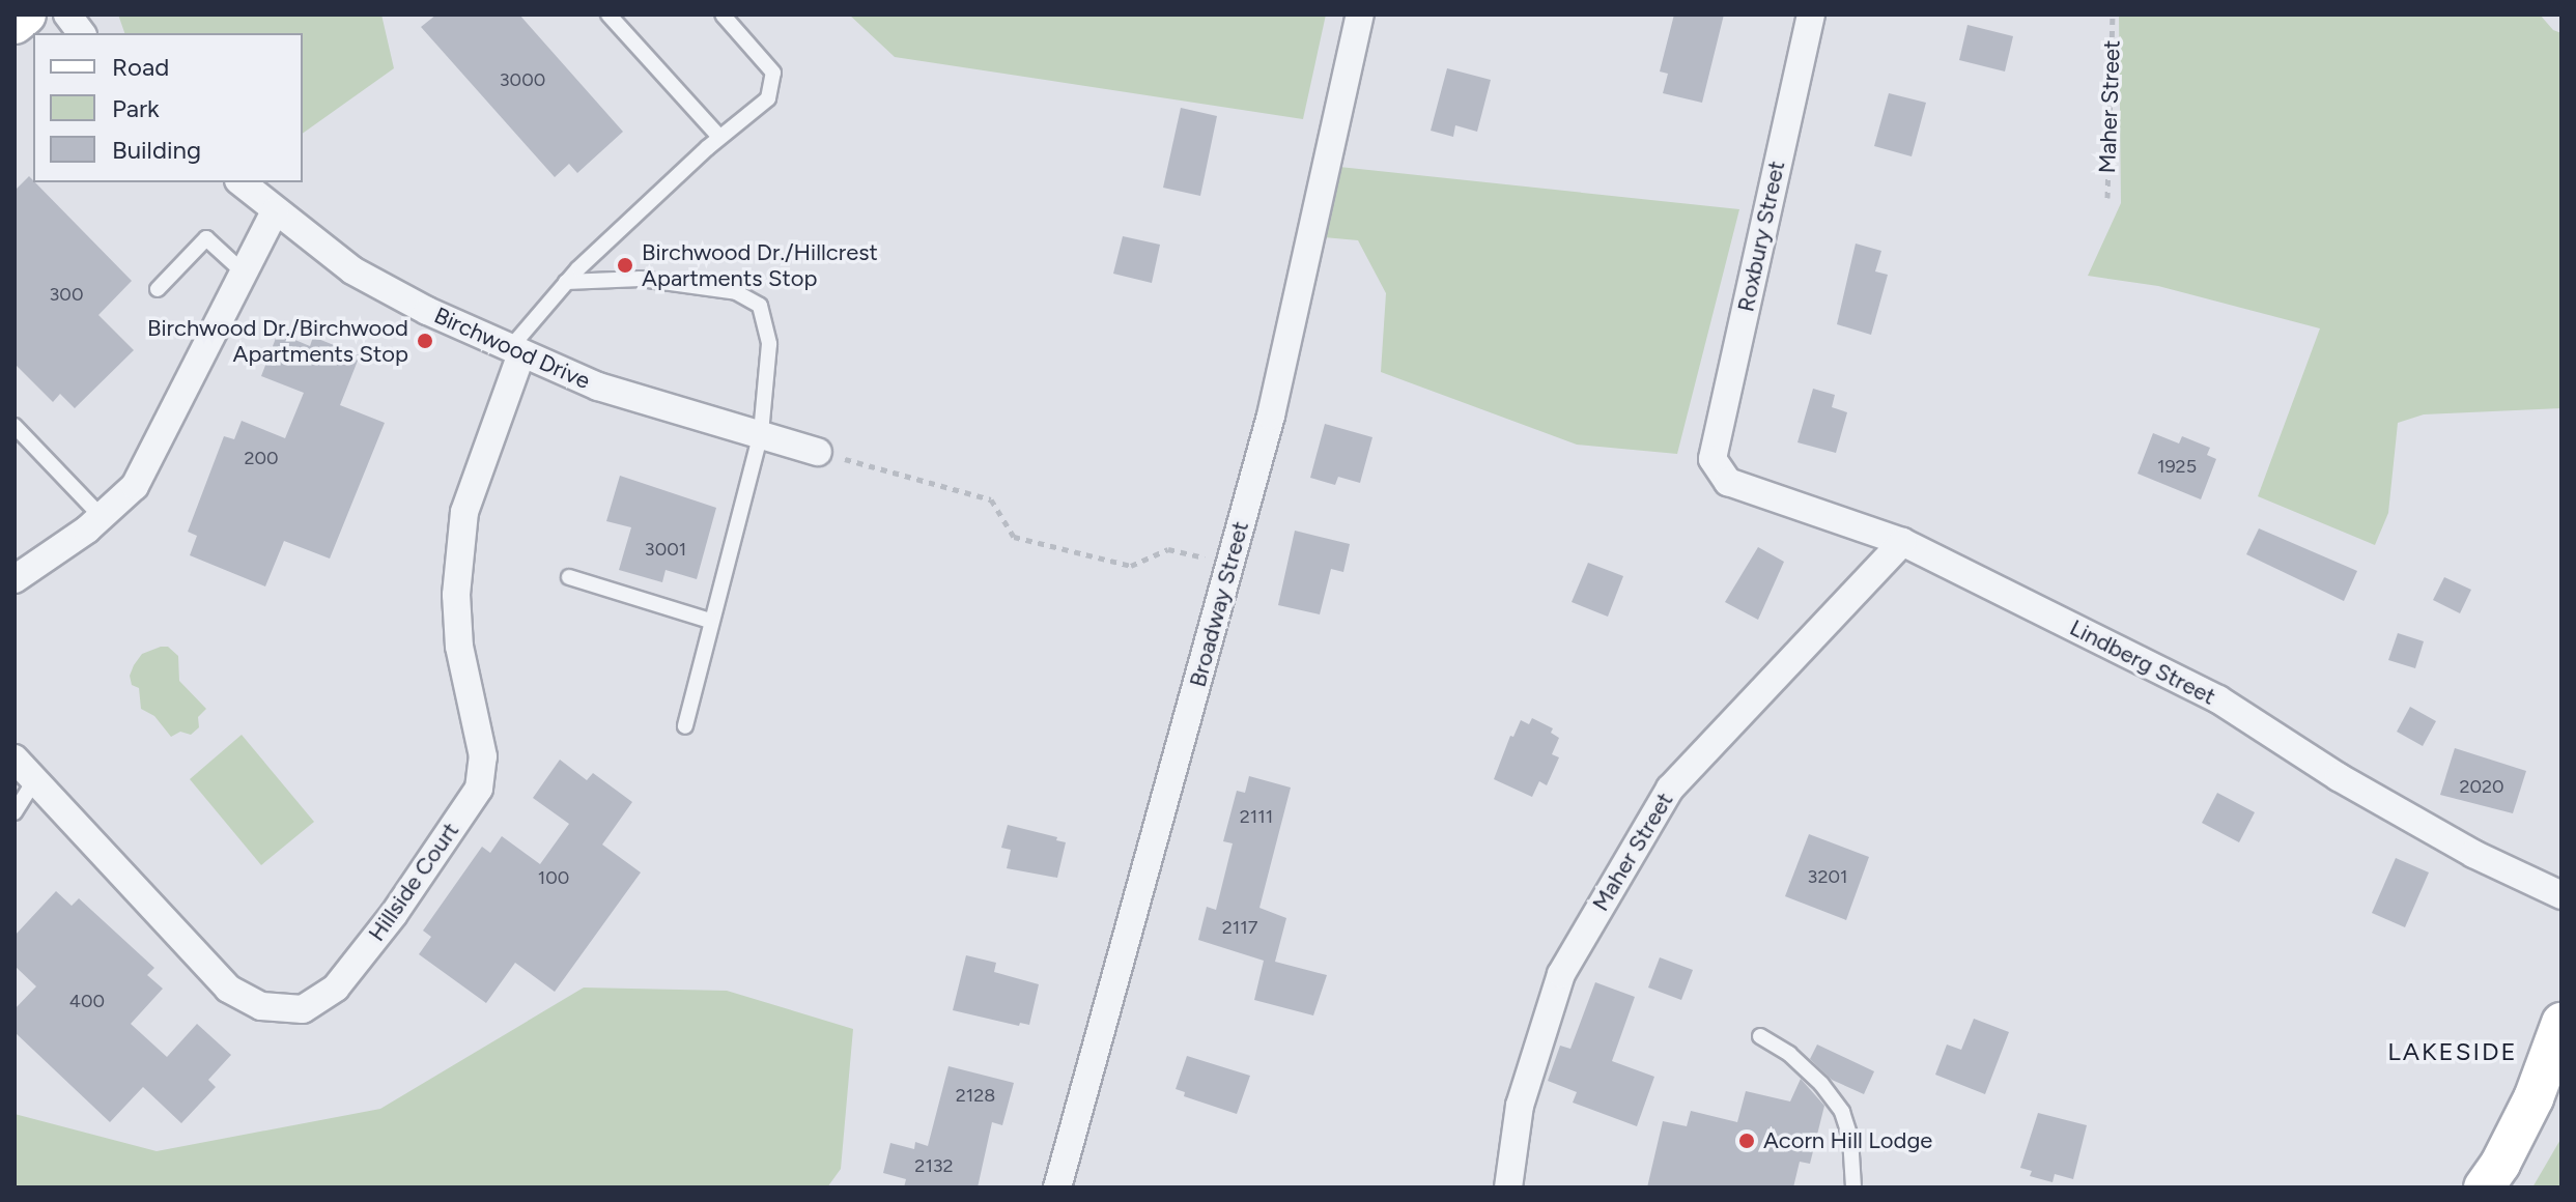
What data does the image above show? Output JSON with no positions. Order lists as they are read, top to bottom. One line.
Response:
{"streets":{"street":["Maher Street","Roxbury Street","Birchwood Drive","Broadway Street","Lindberg Street","Hillside Court"]},"crossings":[["Maher Street","Lindberg Street"],["Roxbury Street","Lindberg Street"],["Birchwood Drive","Hillside Court"]],"districts":["LAKESIDE"],"places":["Birchwood Dr./Hillcrest Apartments Stop","Birchwood Dr./Birchwood Apartments Stop","Acorn Hill Lodge"],"house_numbers":["3000","300","200","1925","3001","2020","2111","3201","100","2117","400","2128","2132"],"legend":["Road","Park","Building"]}
